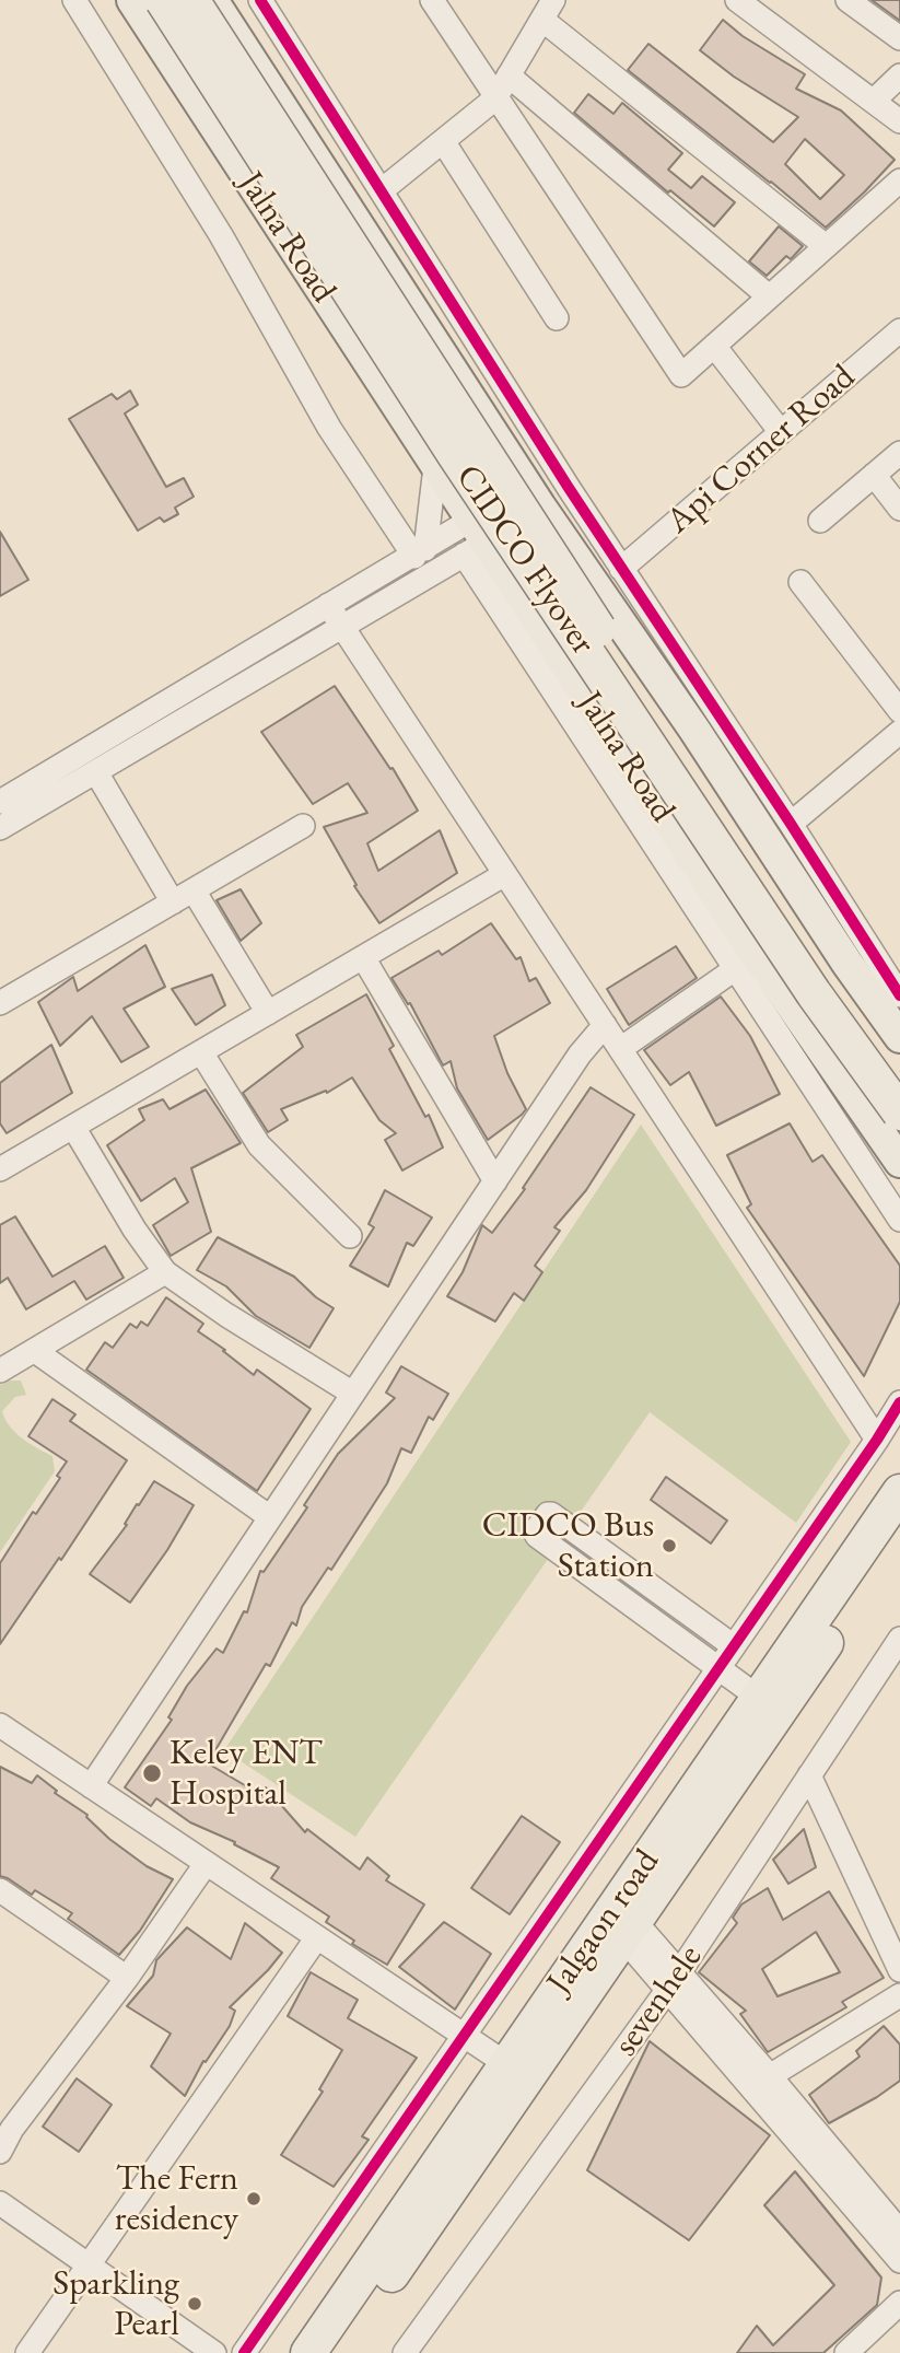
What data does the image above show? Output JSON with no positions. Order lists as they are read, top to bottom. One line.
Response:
{"streets":{"highway":["CIDCO Flyover","Jalgaon road"],"main road":["Jalna Road"],"street":["Api Corner Road","sevenhele"]},"places":["CIDCO Bus Station","Keley ENT Hospital","The Fern residency","Sparkling Pearl"]}
